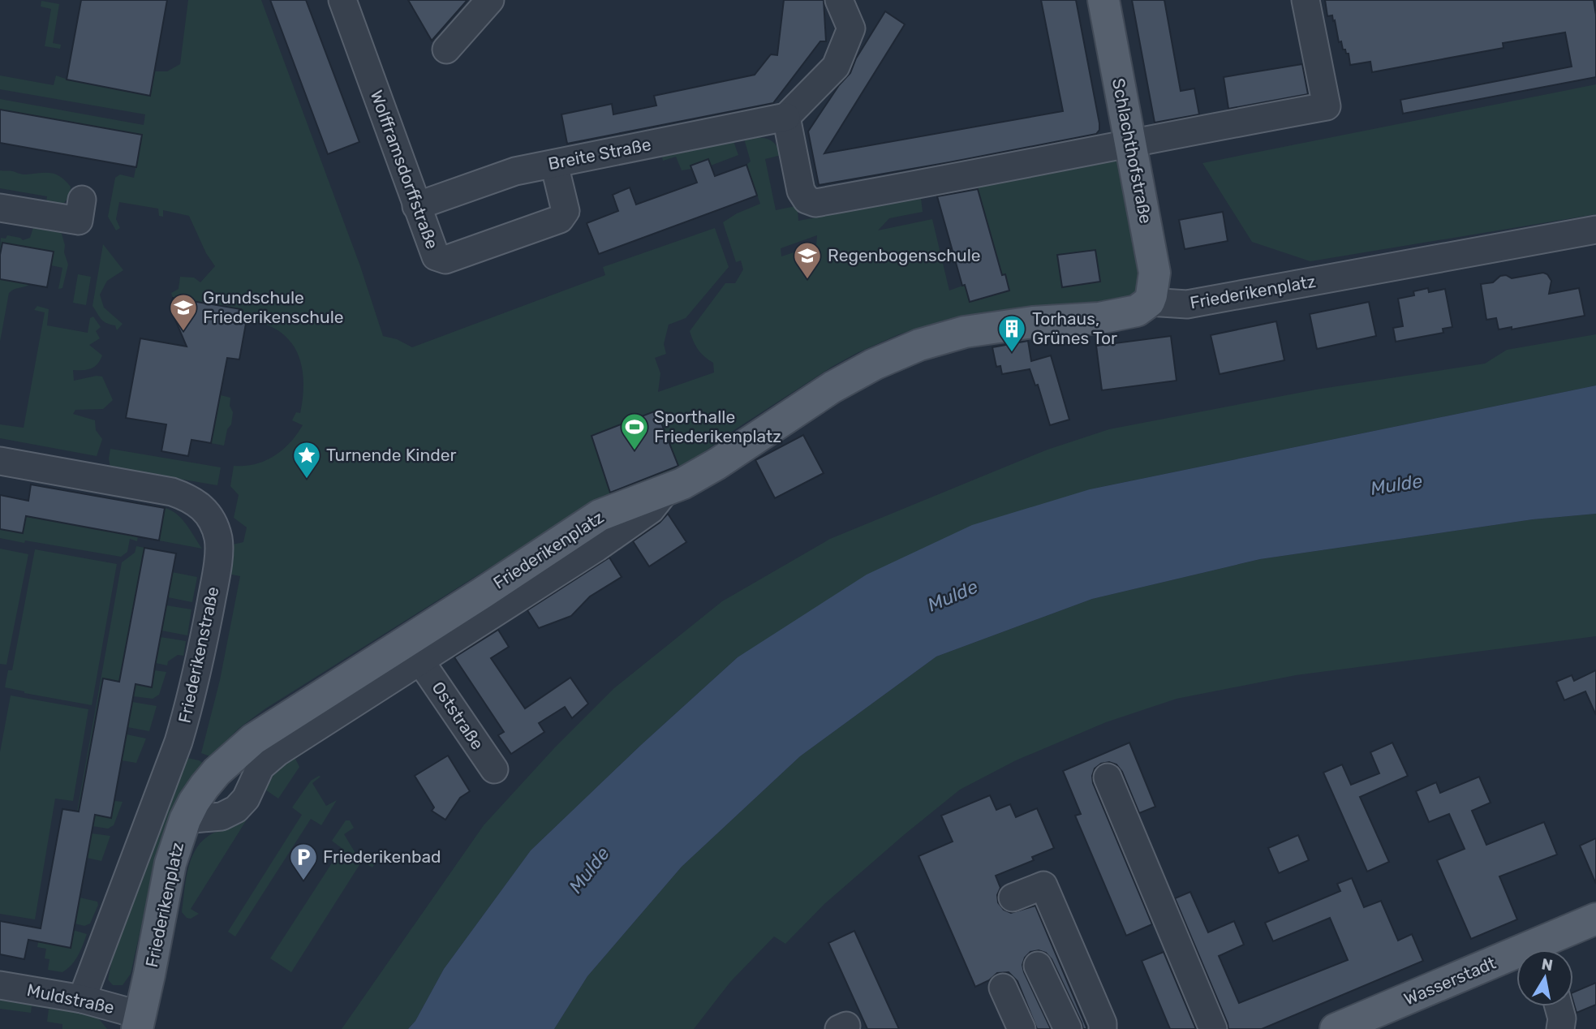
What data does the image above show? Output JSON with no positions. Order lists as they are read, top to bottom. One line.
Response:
{"streets":{"main road":["Schlachthofstraße","Friederikenplatz","Wasserstadt"],"street":["Breite Straße","Wolfframsdorffstraße","Friederikenstraße","Oststraße","Muldstraße"]},"crossings":[["Schlachthofstraße","Friederikenplatz"],["Breite Straße","Wolfframsdorffstraße"],["Friederikenplatz","Muldstraße"],["Friederikenstraße","Muldstraße"]],"water":["Mulde"],"places":{"school or university":["Regenbogenschule","Grundschule Friederikenschule"],"building":["Torhaus, Grünes Tor"],"sports":["Sporthalle Friederikenplatz"],"place":["Turnende Kinder"],"parking":["Friederikenbad"]},"north":"top"}
